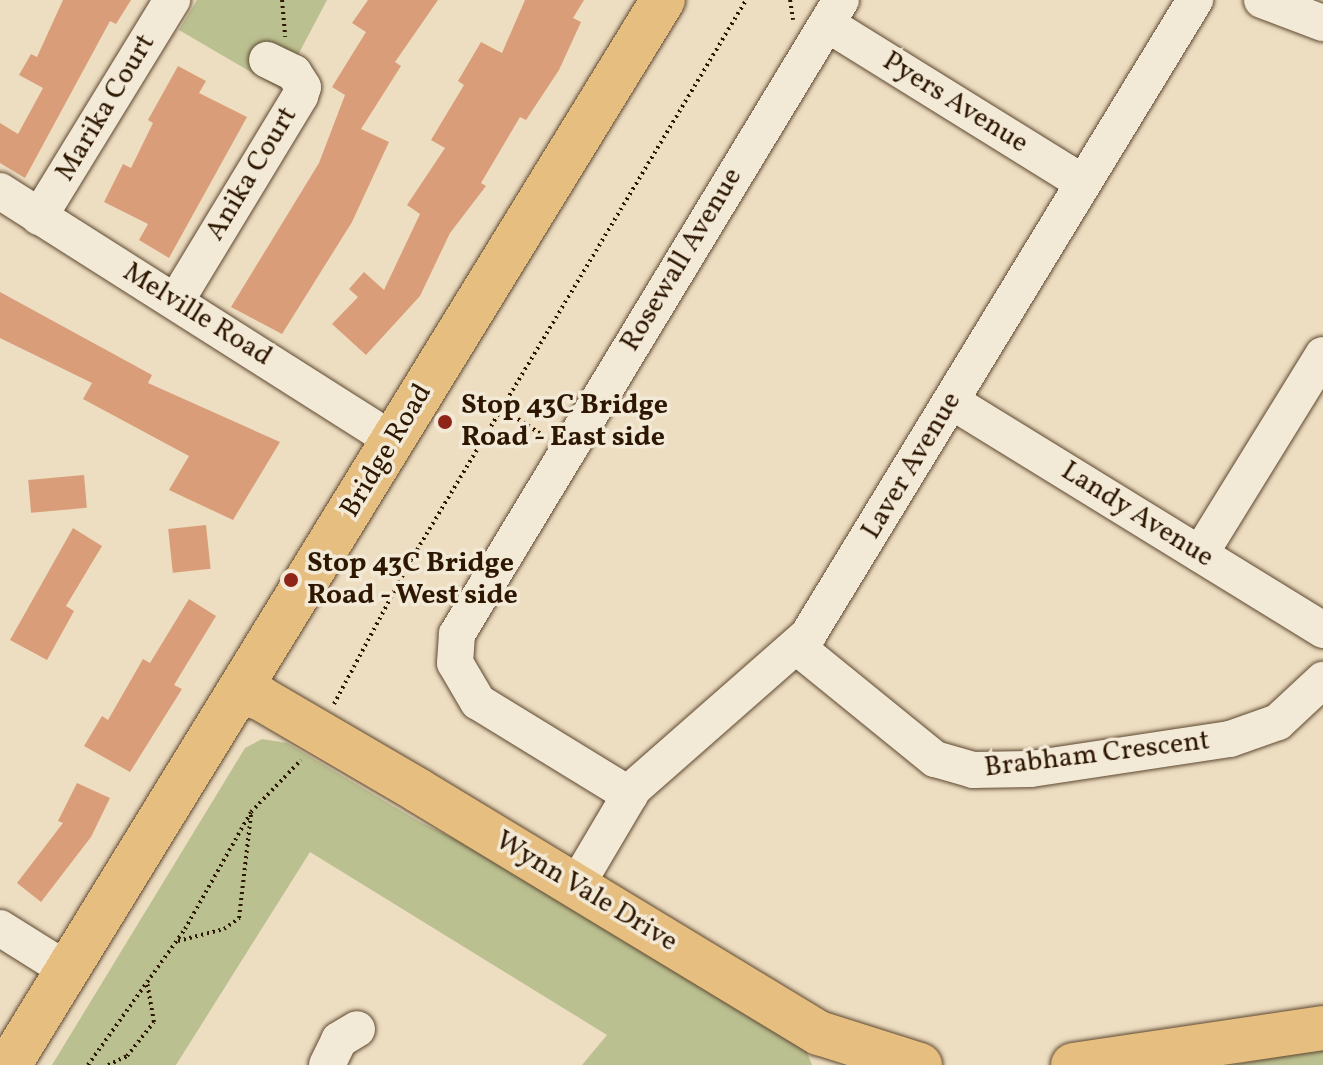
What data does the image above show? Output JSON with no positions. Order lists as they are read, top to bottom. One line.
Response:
{"streets":{"main road":["Bridge Road","Wynn Vale Drive"],"street":["Pyers Avenue","Marika Court","Anika Court","Rosewall Avenue","Melville Road","Laver Avenue","Landy Avenue","Brabham Crescent"]},"crossings":[["Pyers Avenue","Rosewall Avenue"],["Pyers Avenue","Laver Avenue"],["Marika Court","Melville Road"],["Anika Court","Melville Road"],["Rosewall Avenue","Laver Avenue"],["Melville Road","Bridge Road"],["Bridge Road","Wynn Vale Drive"],["Laver Avenue","Landy Avenue"],["Laver Avenue","Brabham Crescent"],["Laver Avenue","Wynn Vale Drive"]],"places":["Stop 43C Bridge Road - East side","Stop 43C Bridge Road - West side"]}
